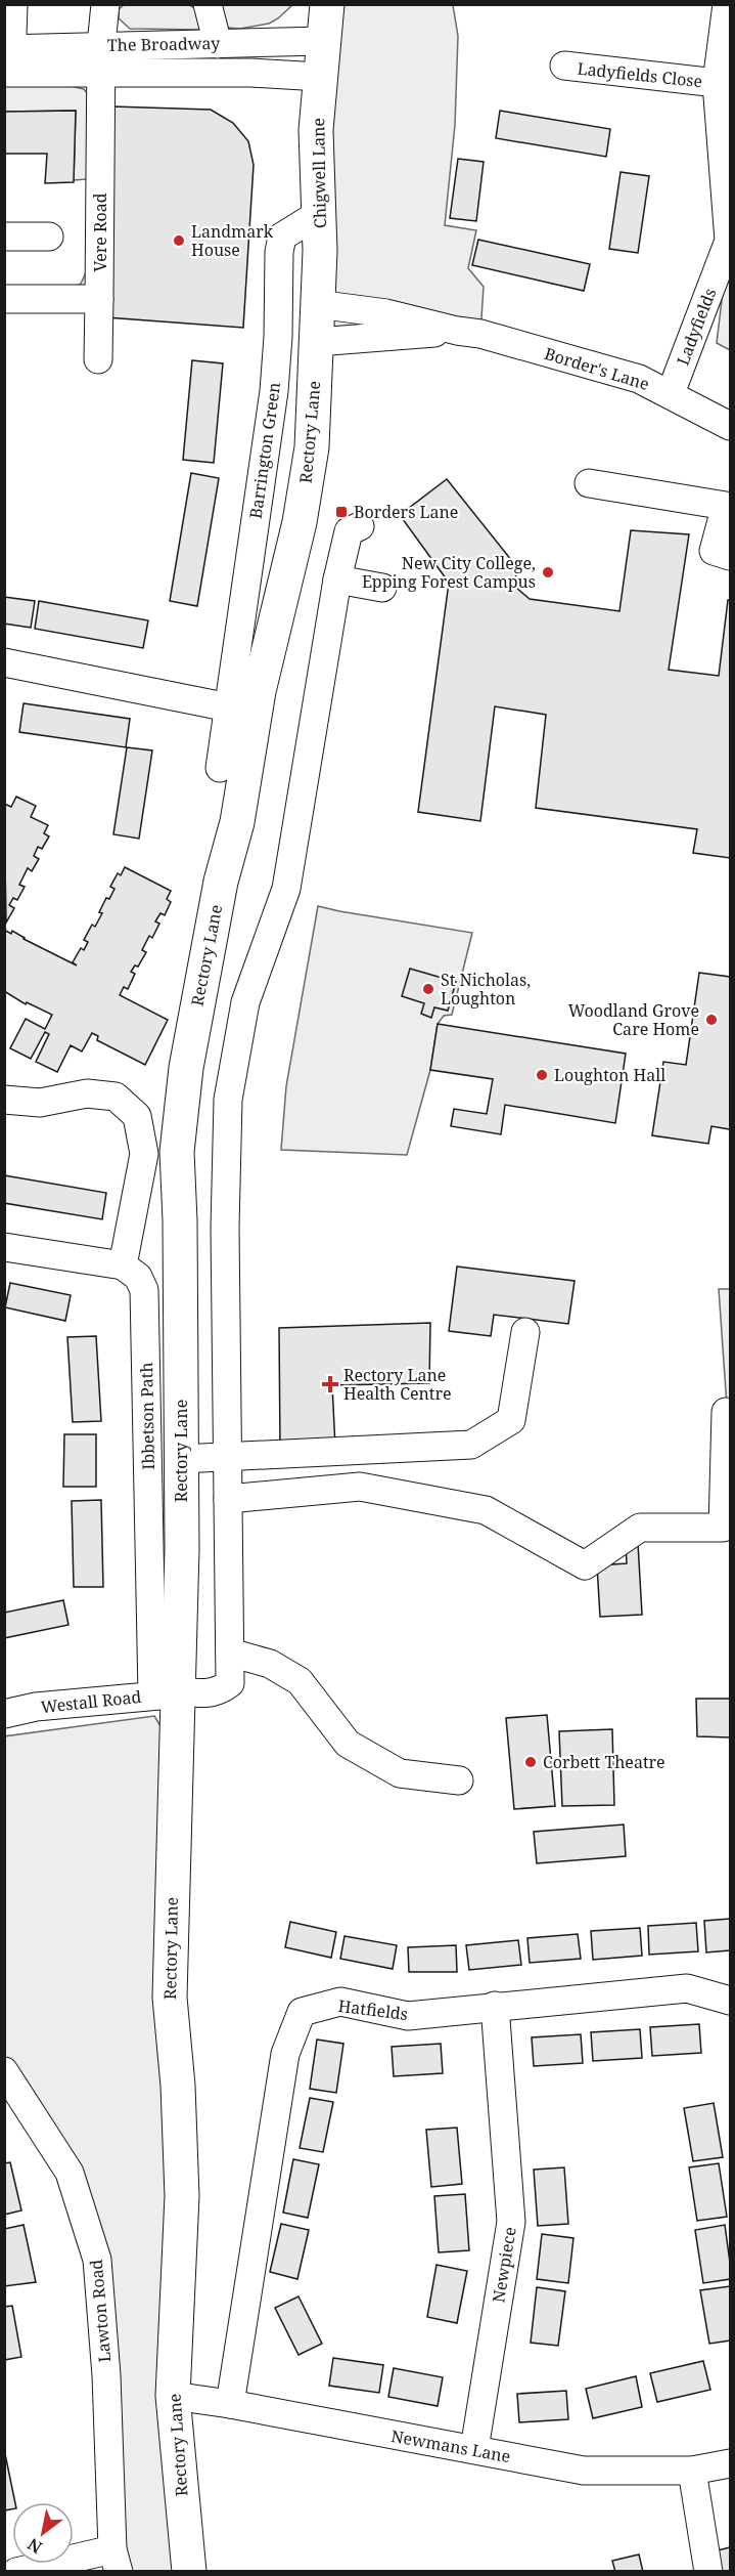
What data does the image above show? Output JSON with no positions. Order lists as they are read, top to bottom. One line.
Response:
{"streets":{"main road":["Chigwell Lane","Rectory Lane"],"street":["The Broadway","Ladyfields Close","Vere Road","Ladyfields","Border's Lane","Barrington Green","Ibbetson Path","Westall Road","Hatfields","Newpiece","Lawton Road","Newmans Lane"]},"crossings":[["The Broadway","Chigwell Lane"],["The Broadway","Vere Road"],["Ladyfields Close","Ladyfields"],["Chigwell Lane","Border's Lane"],["Chigwell Lane","Rectory Lane"],["Chigwell Lane","Barrington Green"],["Ladyfields","Border's Lane"],["Border's Lane","Rectory Lane"],["Rectory Lane","Ibbetson Path"],["Rectory Lane","Westall Road"],["Rectory Lane","Newmans Lane"],["Ibbetson Path","Westall Road"],["Hatfields","Newpiece"],["Hatfields","Newmans Lane"],["Newpiece","Newmans Lane"]],"places":{"other":["Landmark House","New City College, Epping Forest Campus","St Nicholas, Loughton","Woodland Grove Care Home","Loughton Hall","Corbett Theatre"],"transit":["Borders Lane"],"health":["Rectory Lane Health Centre"]},"north":"bottom left"}
